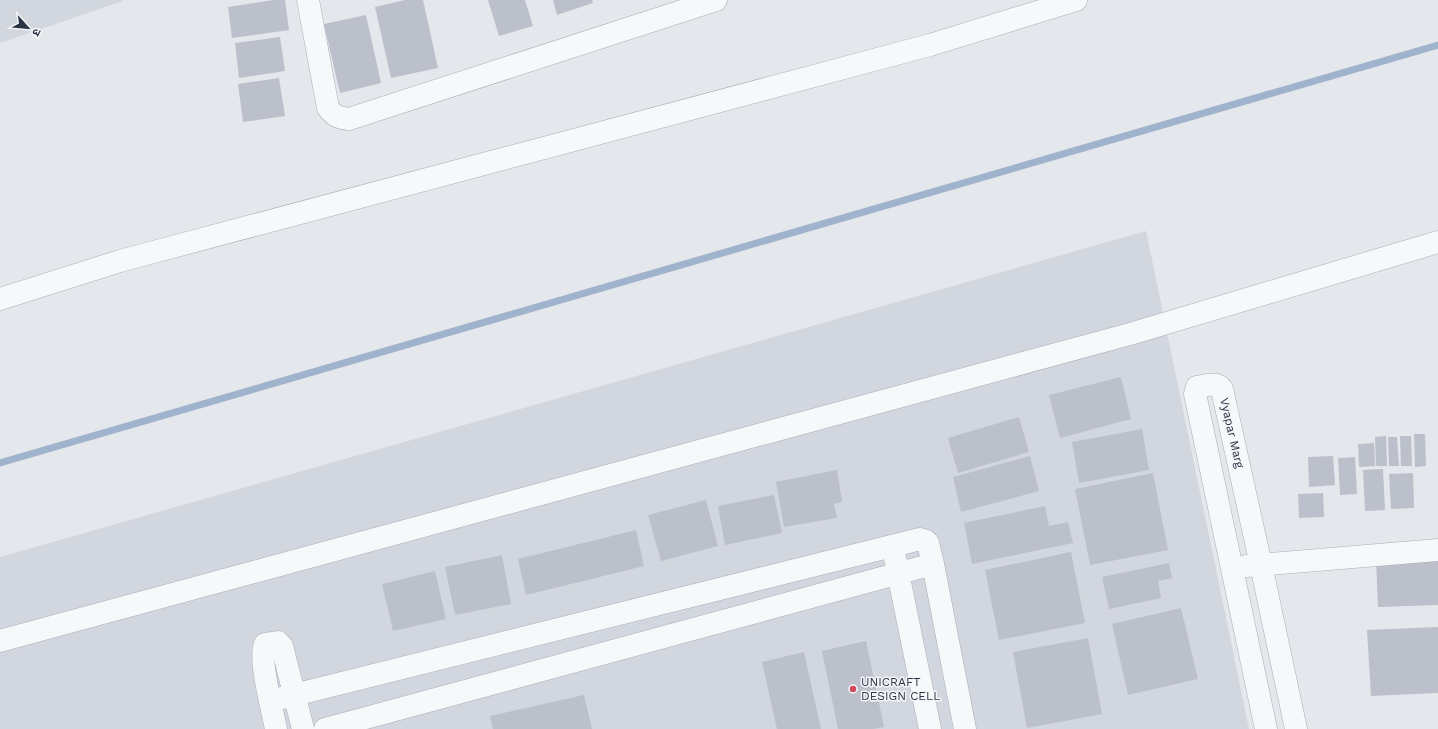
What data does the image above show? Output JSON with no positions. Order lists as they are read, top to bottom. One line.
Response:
{"streets":{"street":["Vyapar Marg"]},"places":["UNICRAFT DESIGN CELL"],"north":"bottom right"}
